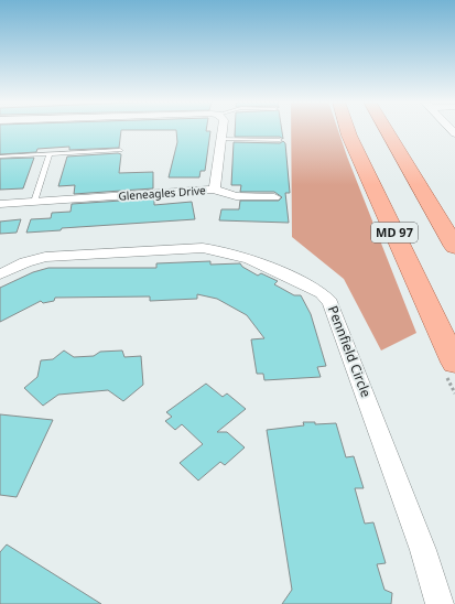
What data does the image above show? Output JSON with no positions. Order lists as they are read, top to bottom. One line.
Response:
{"streets":{"main road":["MD 97"],"street":["Gleneagles Drive","Pennfield Circle"]}}
